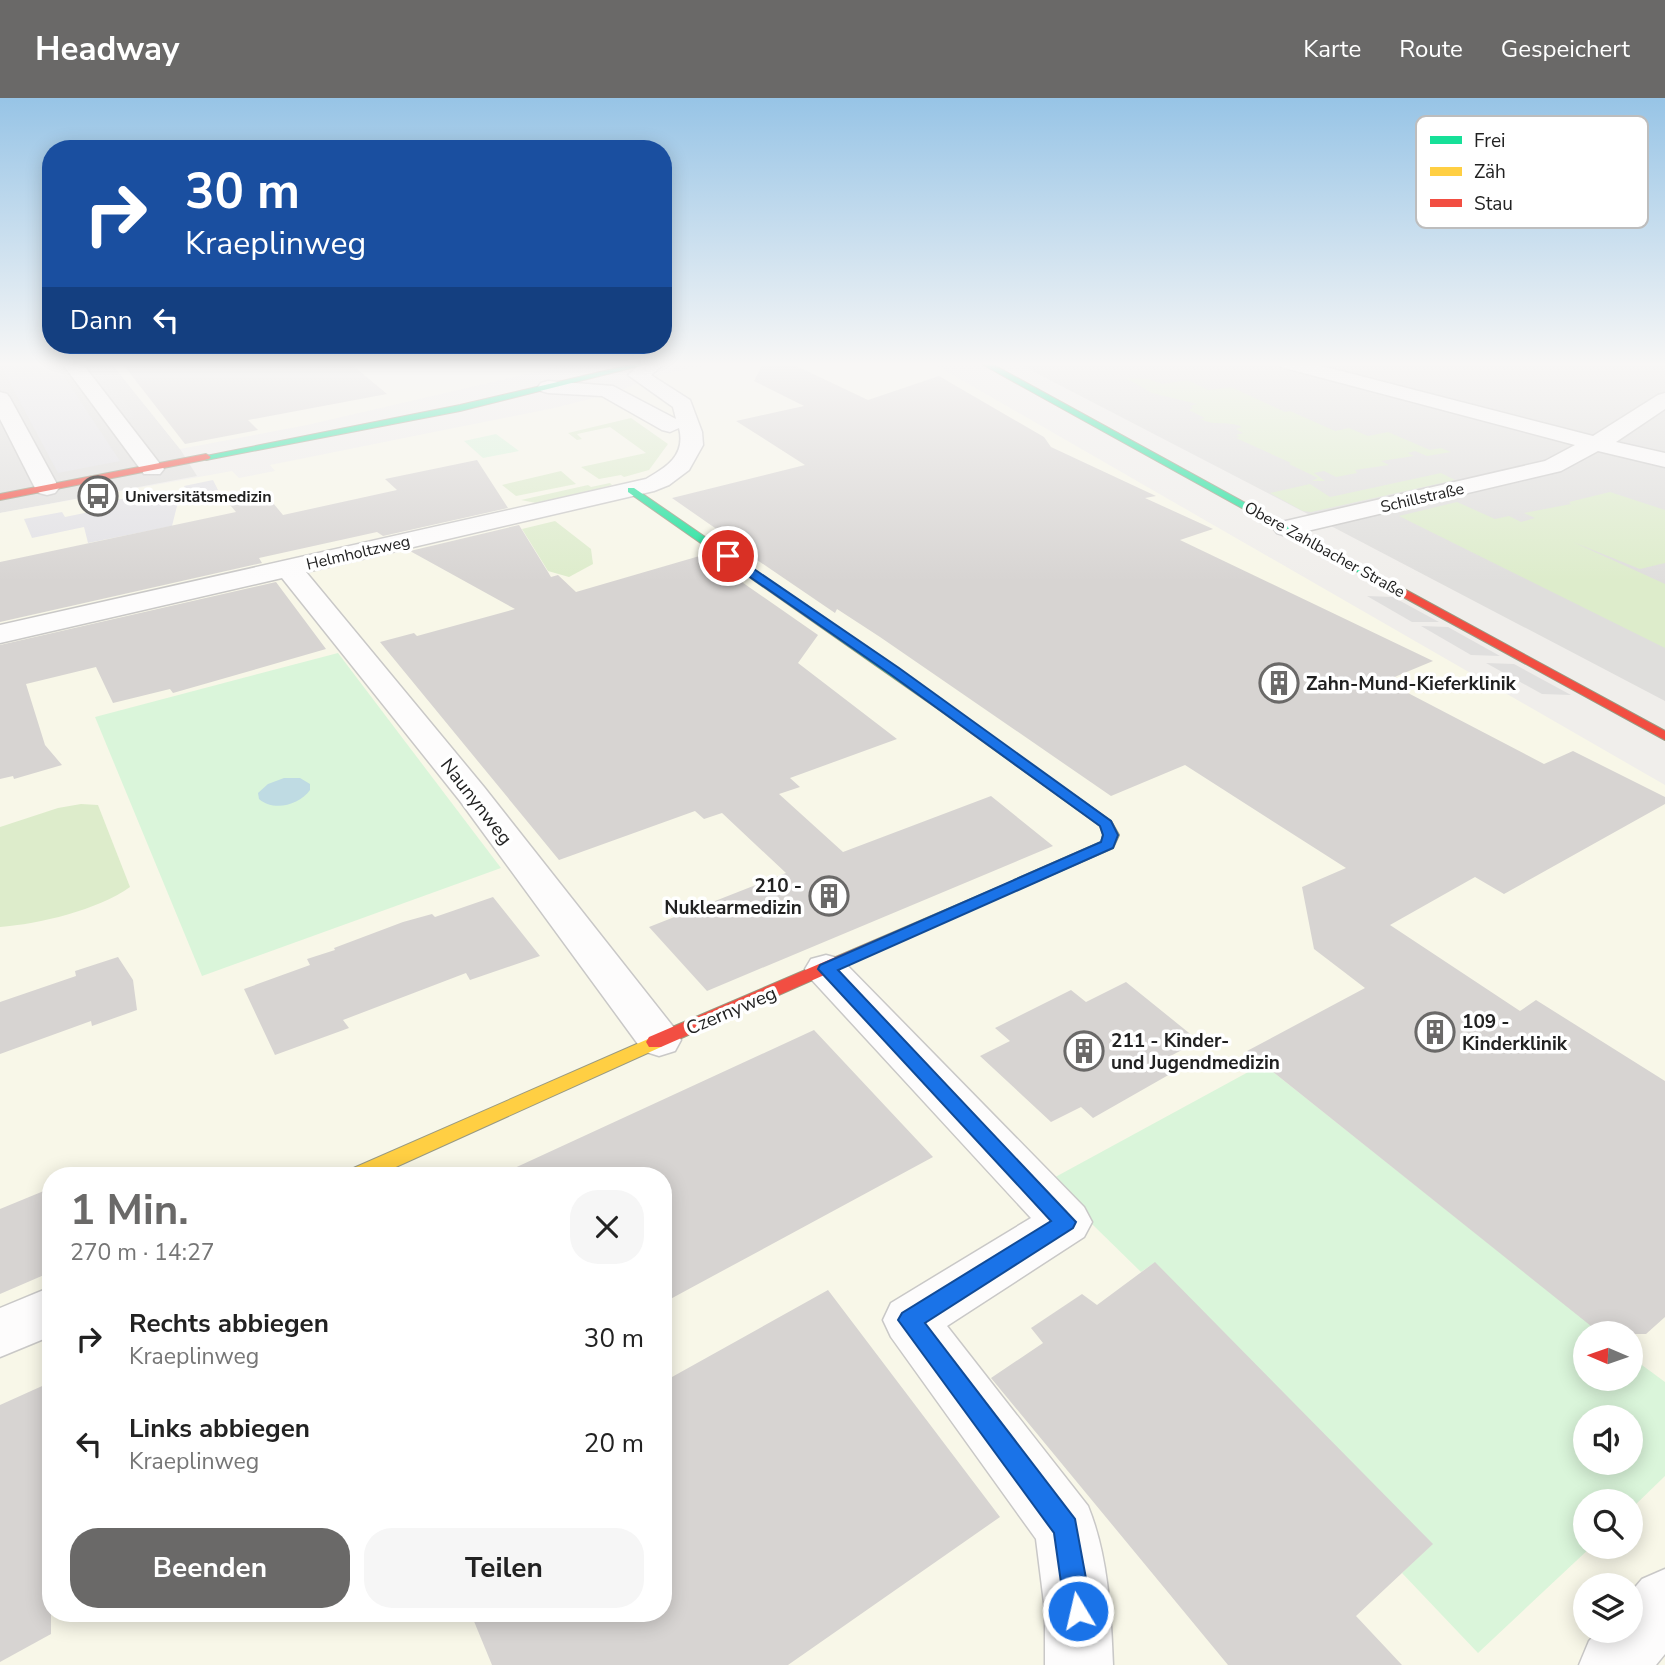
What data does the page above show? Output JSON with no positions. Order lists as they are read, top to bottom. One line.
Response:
{"streets":{"street":["Schillstraße","Obere Zahlbacher Straße","Helmholtzweg","Naunynweg","Czernyweg"]},"crossings":[["Schillstraße","Obere Zahlbacher Straße"],["Helmholtzweg","Naunynweg"],["Helmholtzweg","Czernyweg"],["Naunynweg","Czernyweg"]],"places":{"bus stop":["Universitätsmedizin"],"building":["Zahn-Mund-Kieferklinik","210 - Nuklearmedizin","109 - Kinderklinik","211 - Kinder- und Jugendmedizin"]},"legend":["Frei","Zäh","Stau"],"north":"left","page":{"header":"Headway","nav":["Karte","Route","Gespeichert"],"turn":["30 m","Kraeplinweg"],"then":"Dann","heading":["1 Min.","270 m · 14:27"],"list":[{"name":"Rechts abbiegen","note":"Kraeplinweg","value":"30 m"},{"name":"Links abbiegen","note":"Kraeplinweg","value":"20 m"}],"buttons":["Beenden","Teilen"]}}
